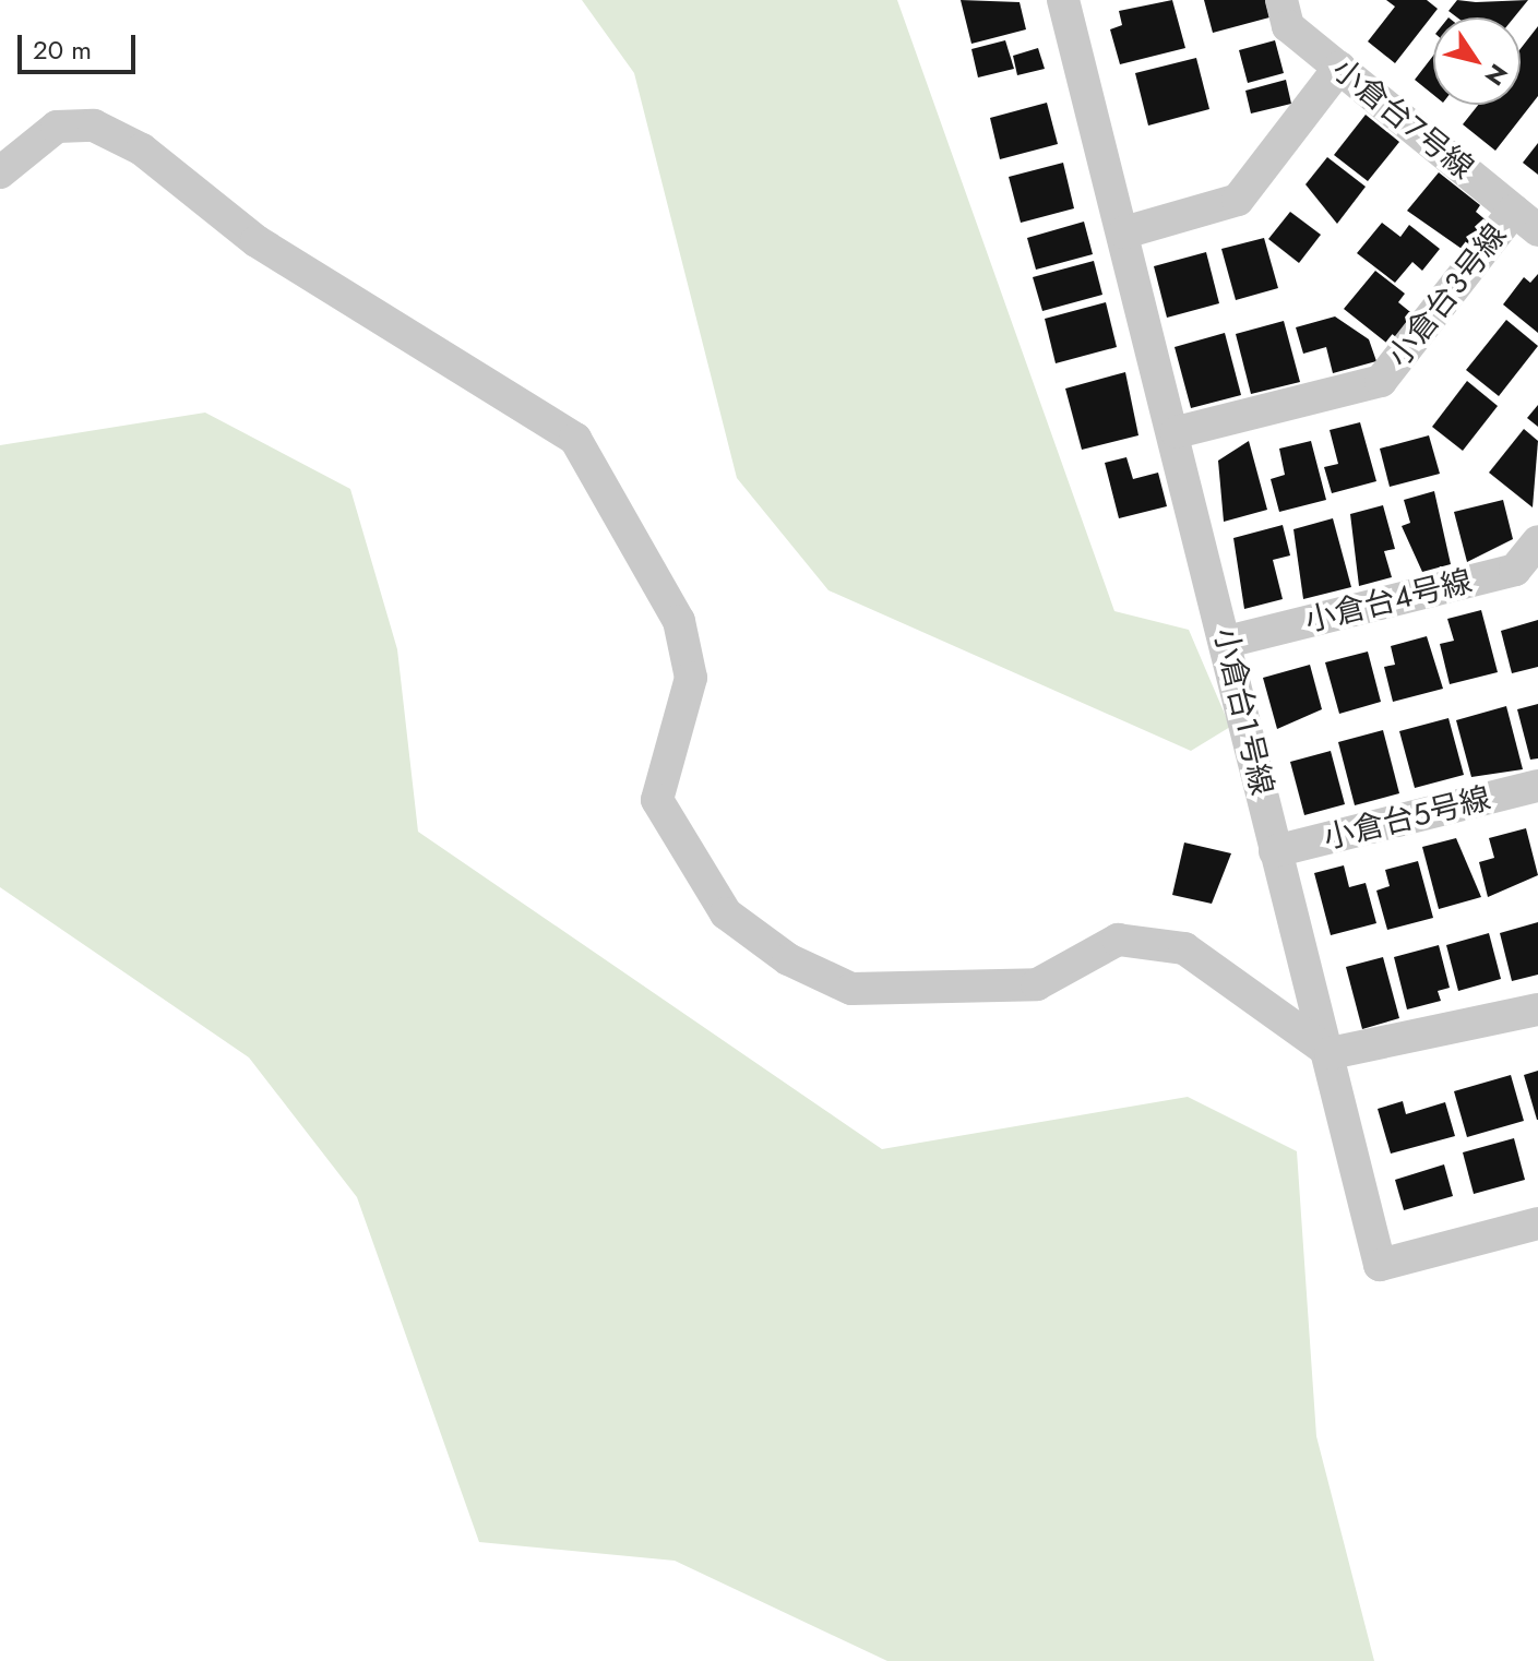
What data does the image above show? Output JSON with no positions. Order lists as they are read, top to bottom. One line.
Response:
{"streets":{"street":["小倉台７号線","小倉台３号線","小倉台４号線","小倉台１号線","小倉台５号線"]},"crossings":[["小倉台７号線","小倉台３号線"],["小倉台３号線","小倉台１号線"],["小倉台４号線","小倉台１号線"],["小倉台１号線","小倉台５号線"]],"scale_bar":"20 m","north":"bottom right"}
